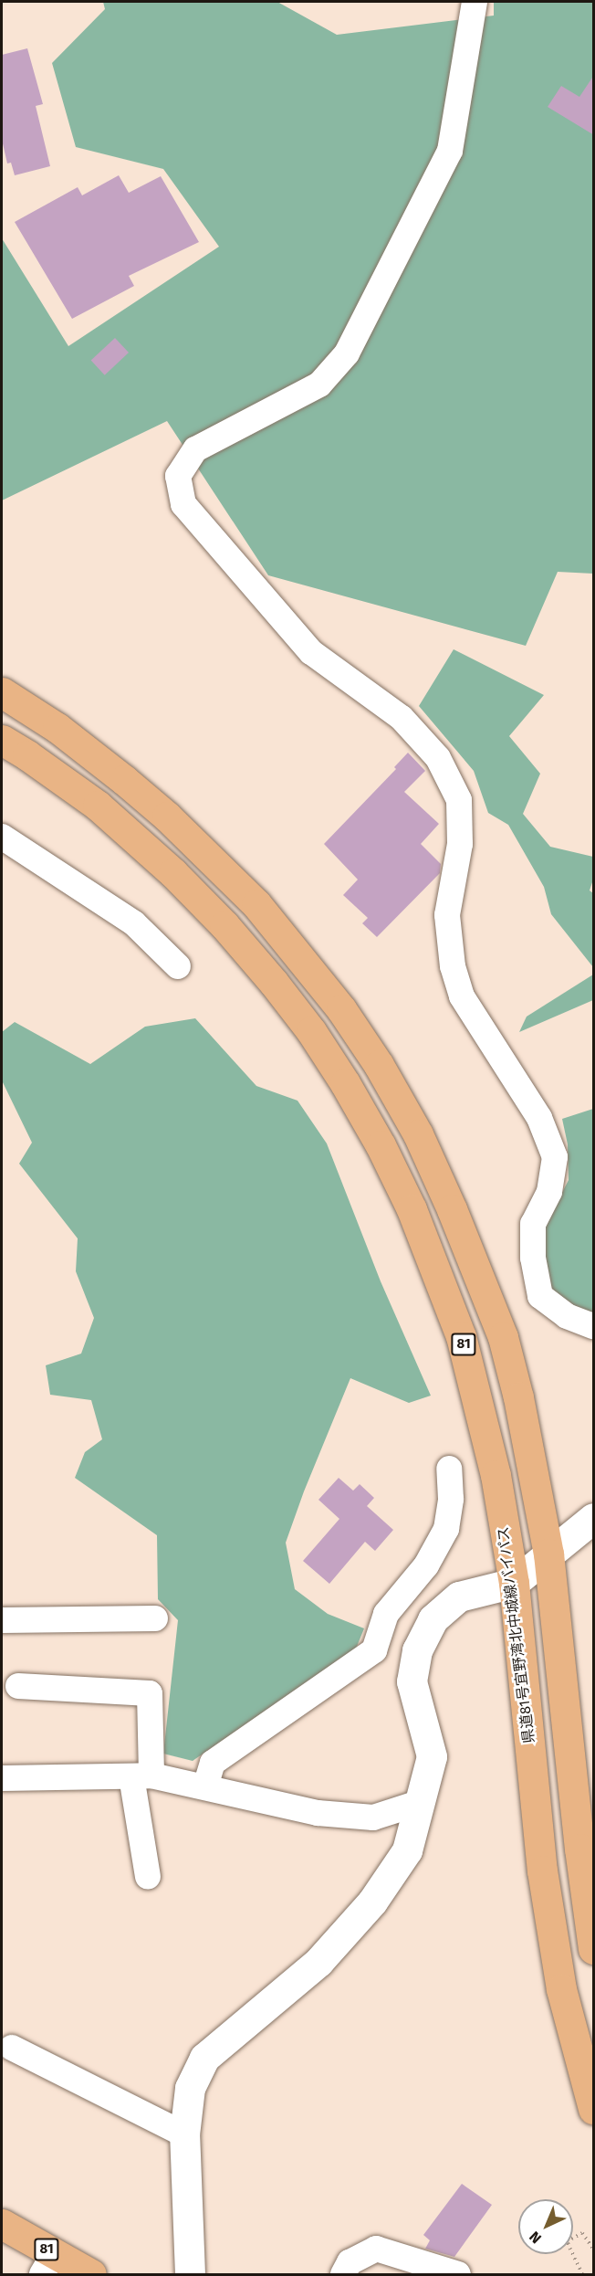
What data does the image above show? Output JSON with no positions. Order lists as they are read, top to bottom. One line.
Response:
{"streets":{"main road":["81","県道81号宜野湾北中城線バイパス"]},"north":"bottom left"}
